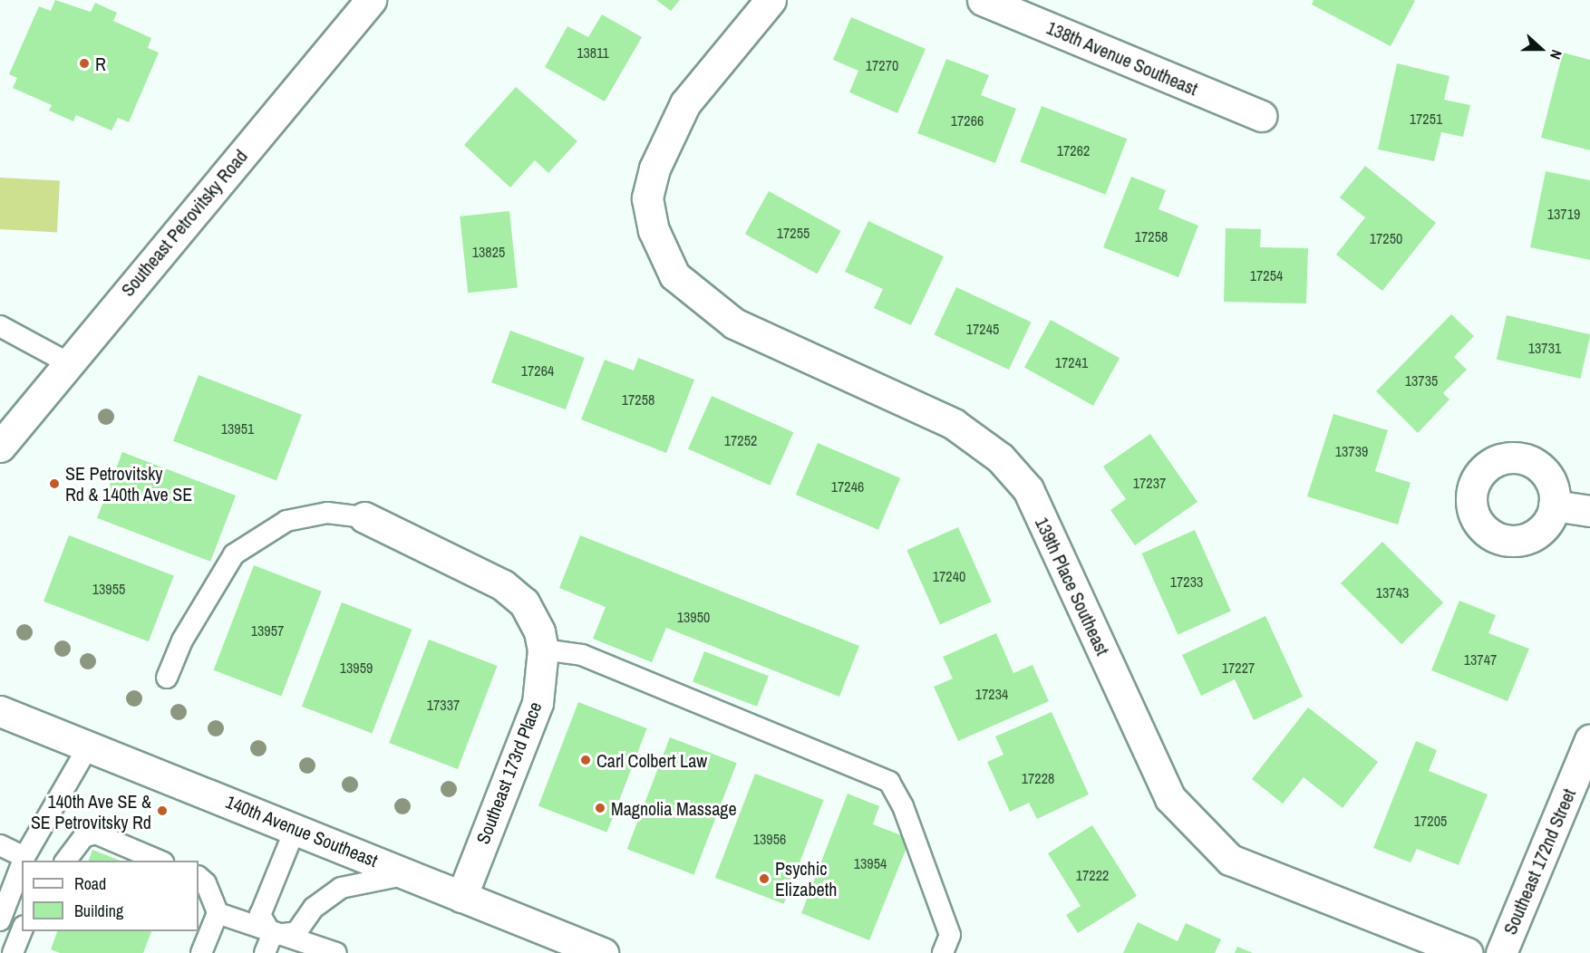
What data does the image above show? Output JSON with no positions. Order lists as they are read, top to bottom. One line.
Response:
{"streets":{"street":["138th Avenue Southeast","Southeast Petrovitsky Road","139th Place Southeast","Southeast 173rd Place","140th Avenue Southeast","Southeast 172nd Street"]},"crossings":[["Southeast 173rd Place","140th Avenue Southeast"]],"places":["R","SE Petrovitsky Rd & 140th Ave SE","Carl Colbert Law","Magnolia Massage","140th Ave SE & SE Petrovitsky Rd","Psychic Elizabeth"],"house_numbers":["13811","17270","17251","17266","17262","13719","17255","17258","17250","13825","17254","17245","13731","17241","17264","13735","17258","13951","17252","13739","17237","17246","17240","17233","13955","13743","13950","13957","13747","13959","17227","17234","17337","17228","17205","13956","13954","17222"],"legend":["Road","Building"],"north":"right"}
